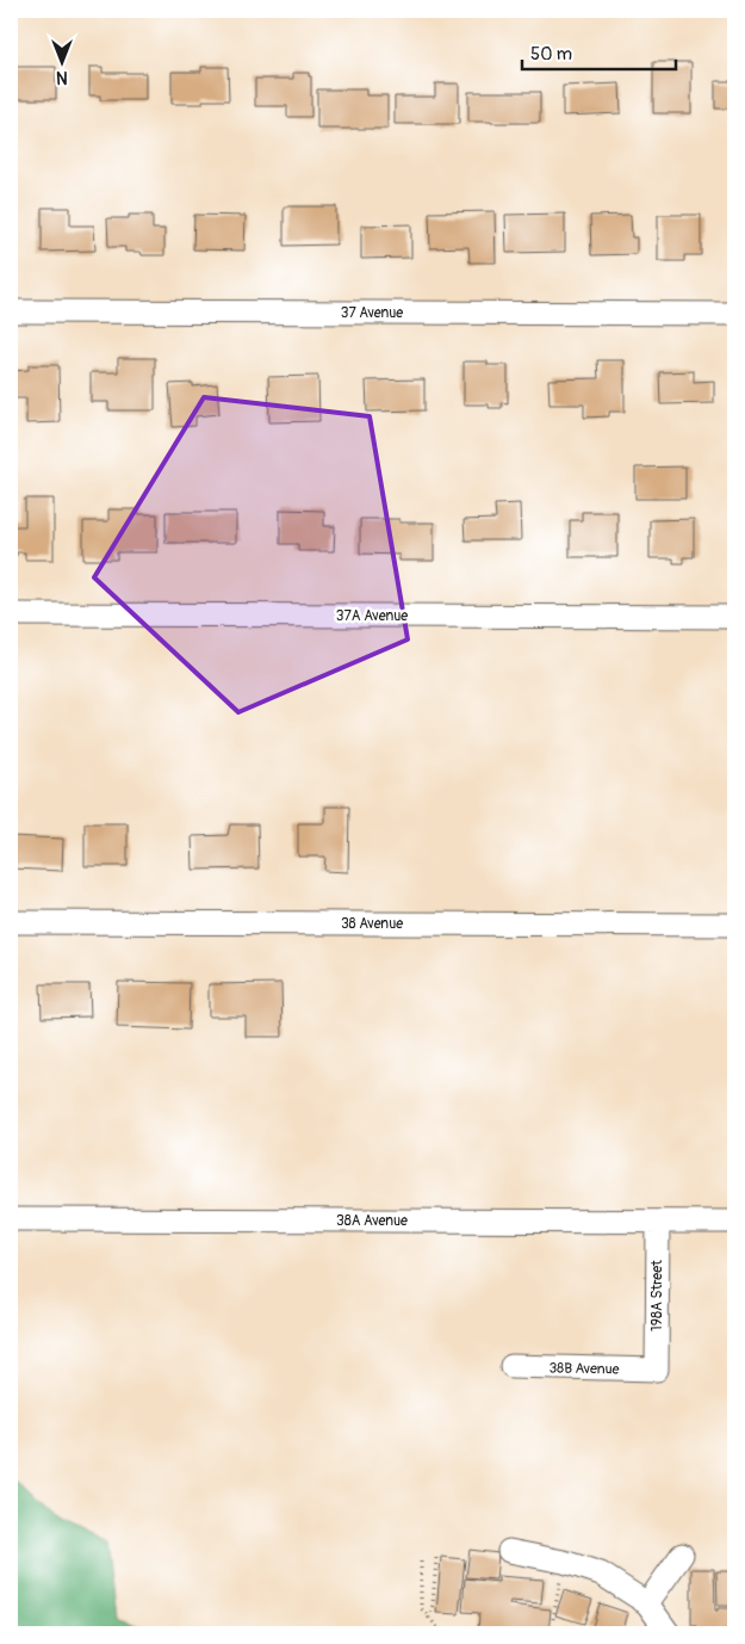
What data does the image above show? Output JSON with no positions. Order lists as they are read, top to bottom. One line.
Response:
{"streets":{"street":["37 Avenue","37A Avenue","38 Avenue","38A Avenue","198A Street","38B Avenue"]},"crossings":[["38A Avenue","198A Street"],["198A Street","38B Avenue"]],"scale_bar":"50 m","north":"bottom"}
